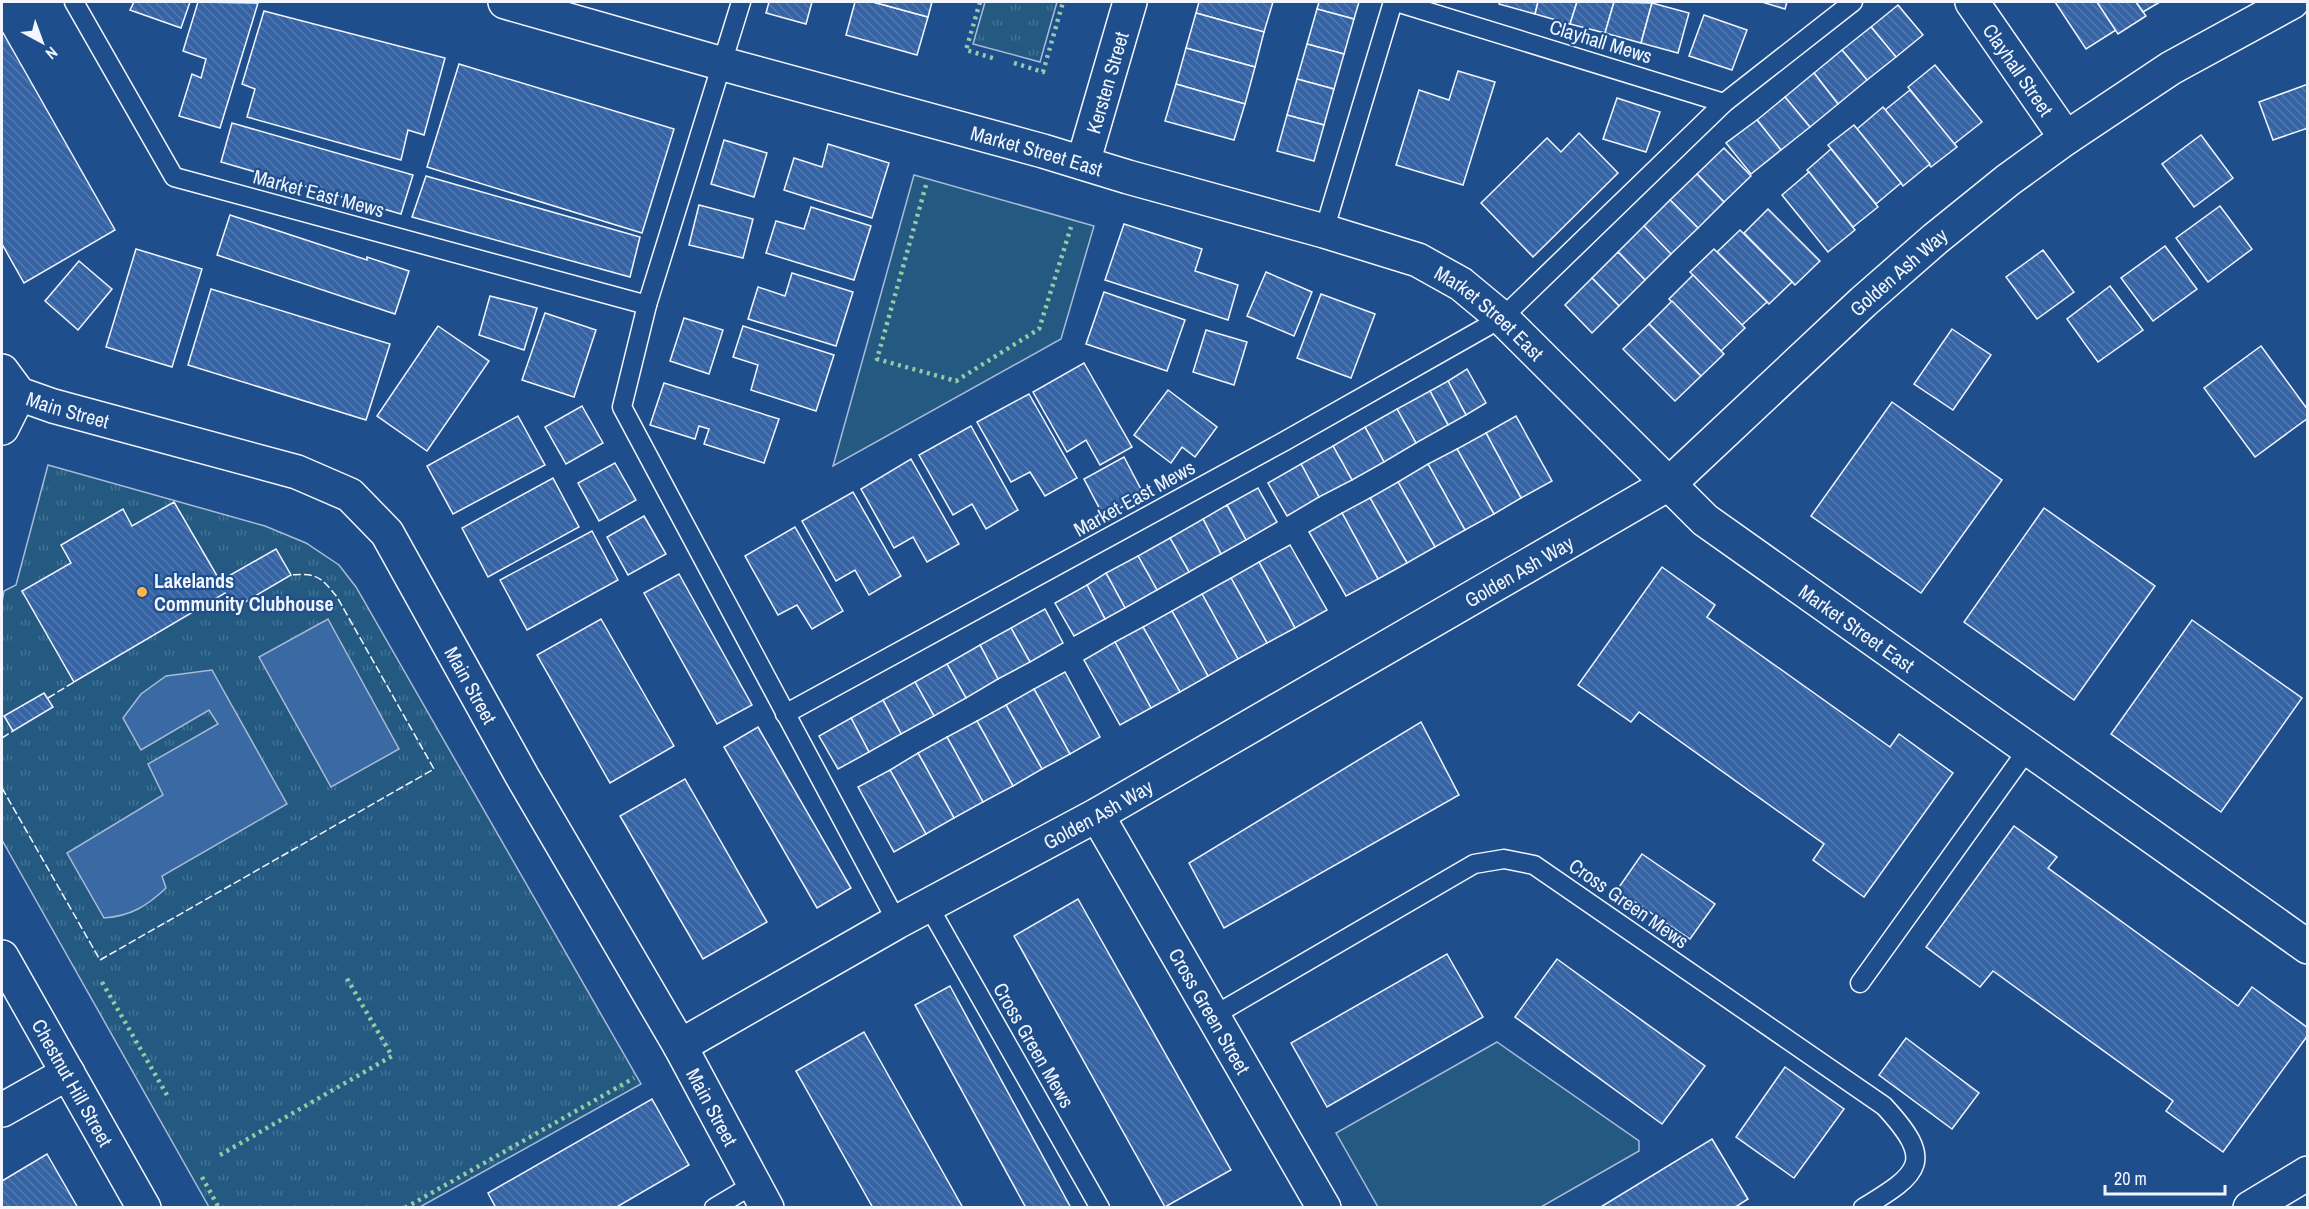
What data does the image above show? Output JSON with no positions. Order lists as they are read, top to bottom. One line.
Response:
{"streets":{"street":["Clayhall Street","Kersten Street","Market Street East","Golden Ash Way","Main Street","Cross Green Street","Chestnut Hill Street"],"lane":["Clayhall Mews","Market East Mews","Cross Green Mews"]},"crossings":[["Clayhall Mews","Market Street East"],["Clayhall Street","Golden Ash Way"],["Kersten Street","Market Street East"],["Market Street East","Market East Mews"],["Market Street East","Golden Ash Way"],["Golden Ash Way","Main Street"],["Golden Ash Way","Cross Green Mews"],["Golden Ash Way","Cross Green Street"],["Cross Green Mews","Cross Green Street"]],"places":["Lakelands Community Clubhouse"],"scale_bar":"20 m","north":"bottom right"}
